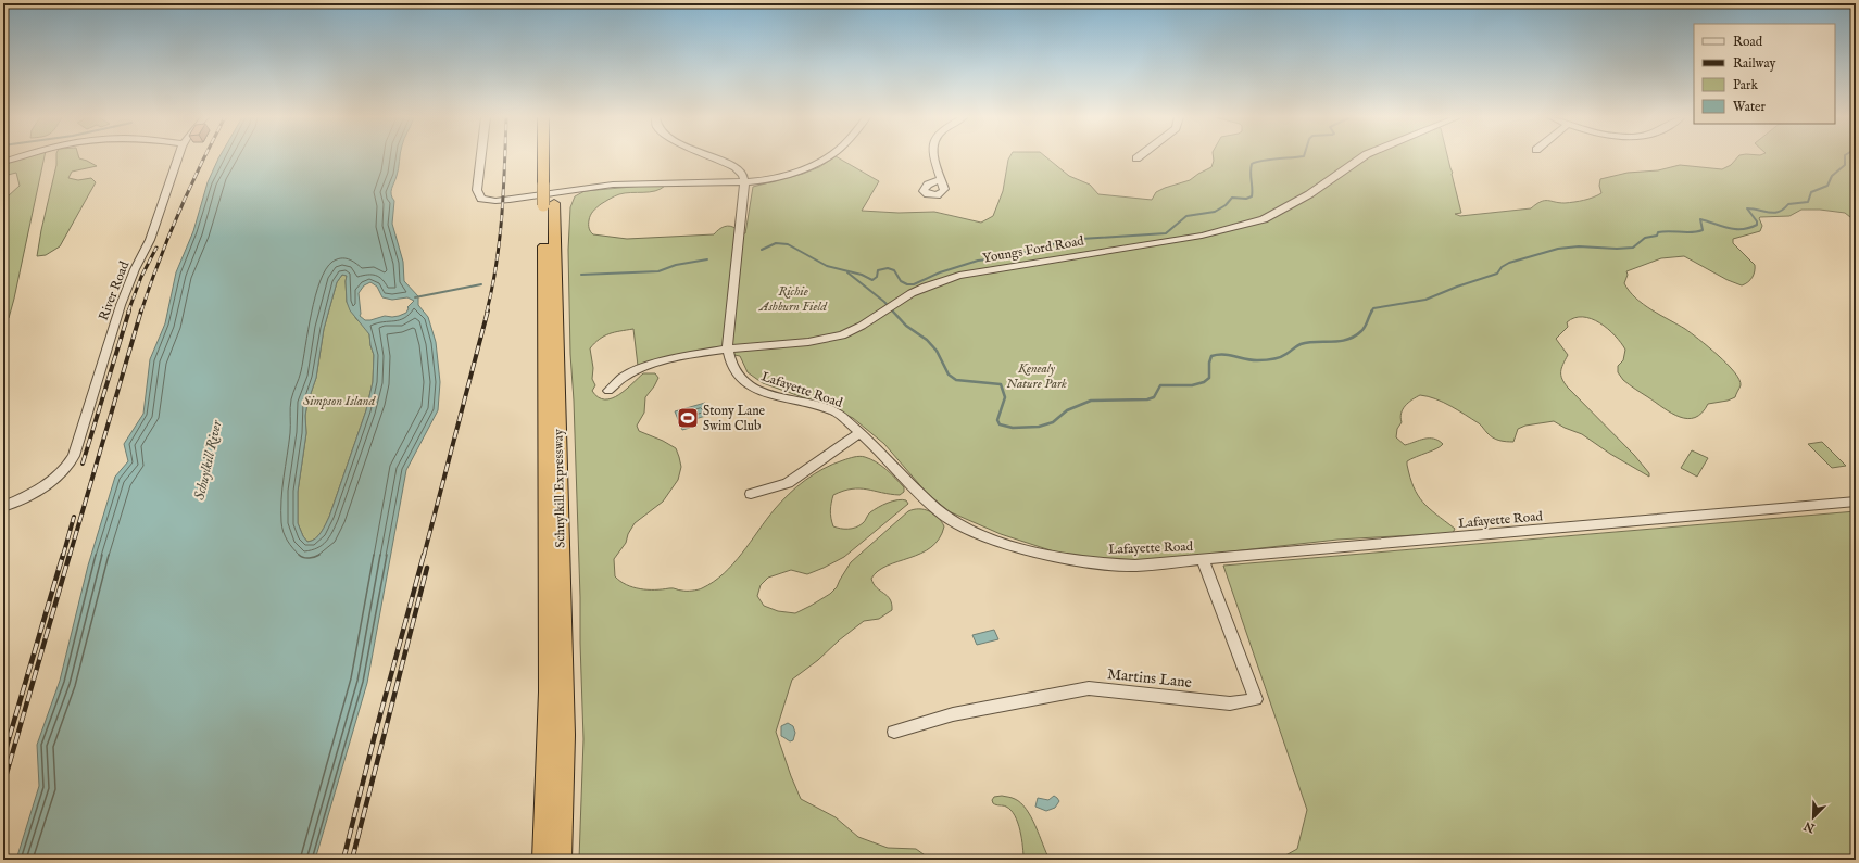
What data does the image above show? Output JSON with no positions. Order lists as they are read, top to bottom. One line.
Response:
{"streets":{"highway":["Schuylkill Expressway"],"street":["Youngs Ford Road","River Road","Lafayette Road","Martins Lane"]},"crossings":[["Youngs Ford Road","Lafayette Road"],["Lafayette Road","Martins Lane"]],"water":["Schuylkill River"],"parks":["Richie Ashburn Field","Kenealy Nature Park","Simpson Island"],"places":{"sports":["Stony Lane Swim Club"]},"legend":["Road","Railway","Park","Water"],"north":"bottom left"}
